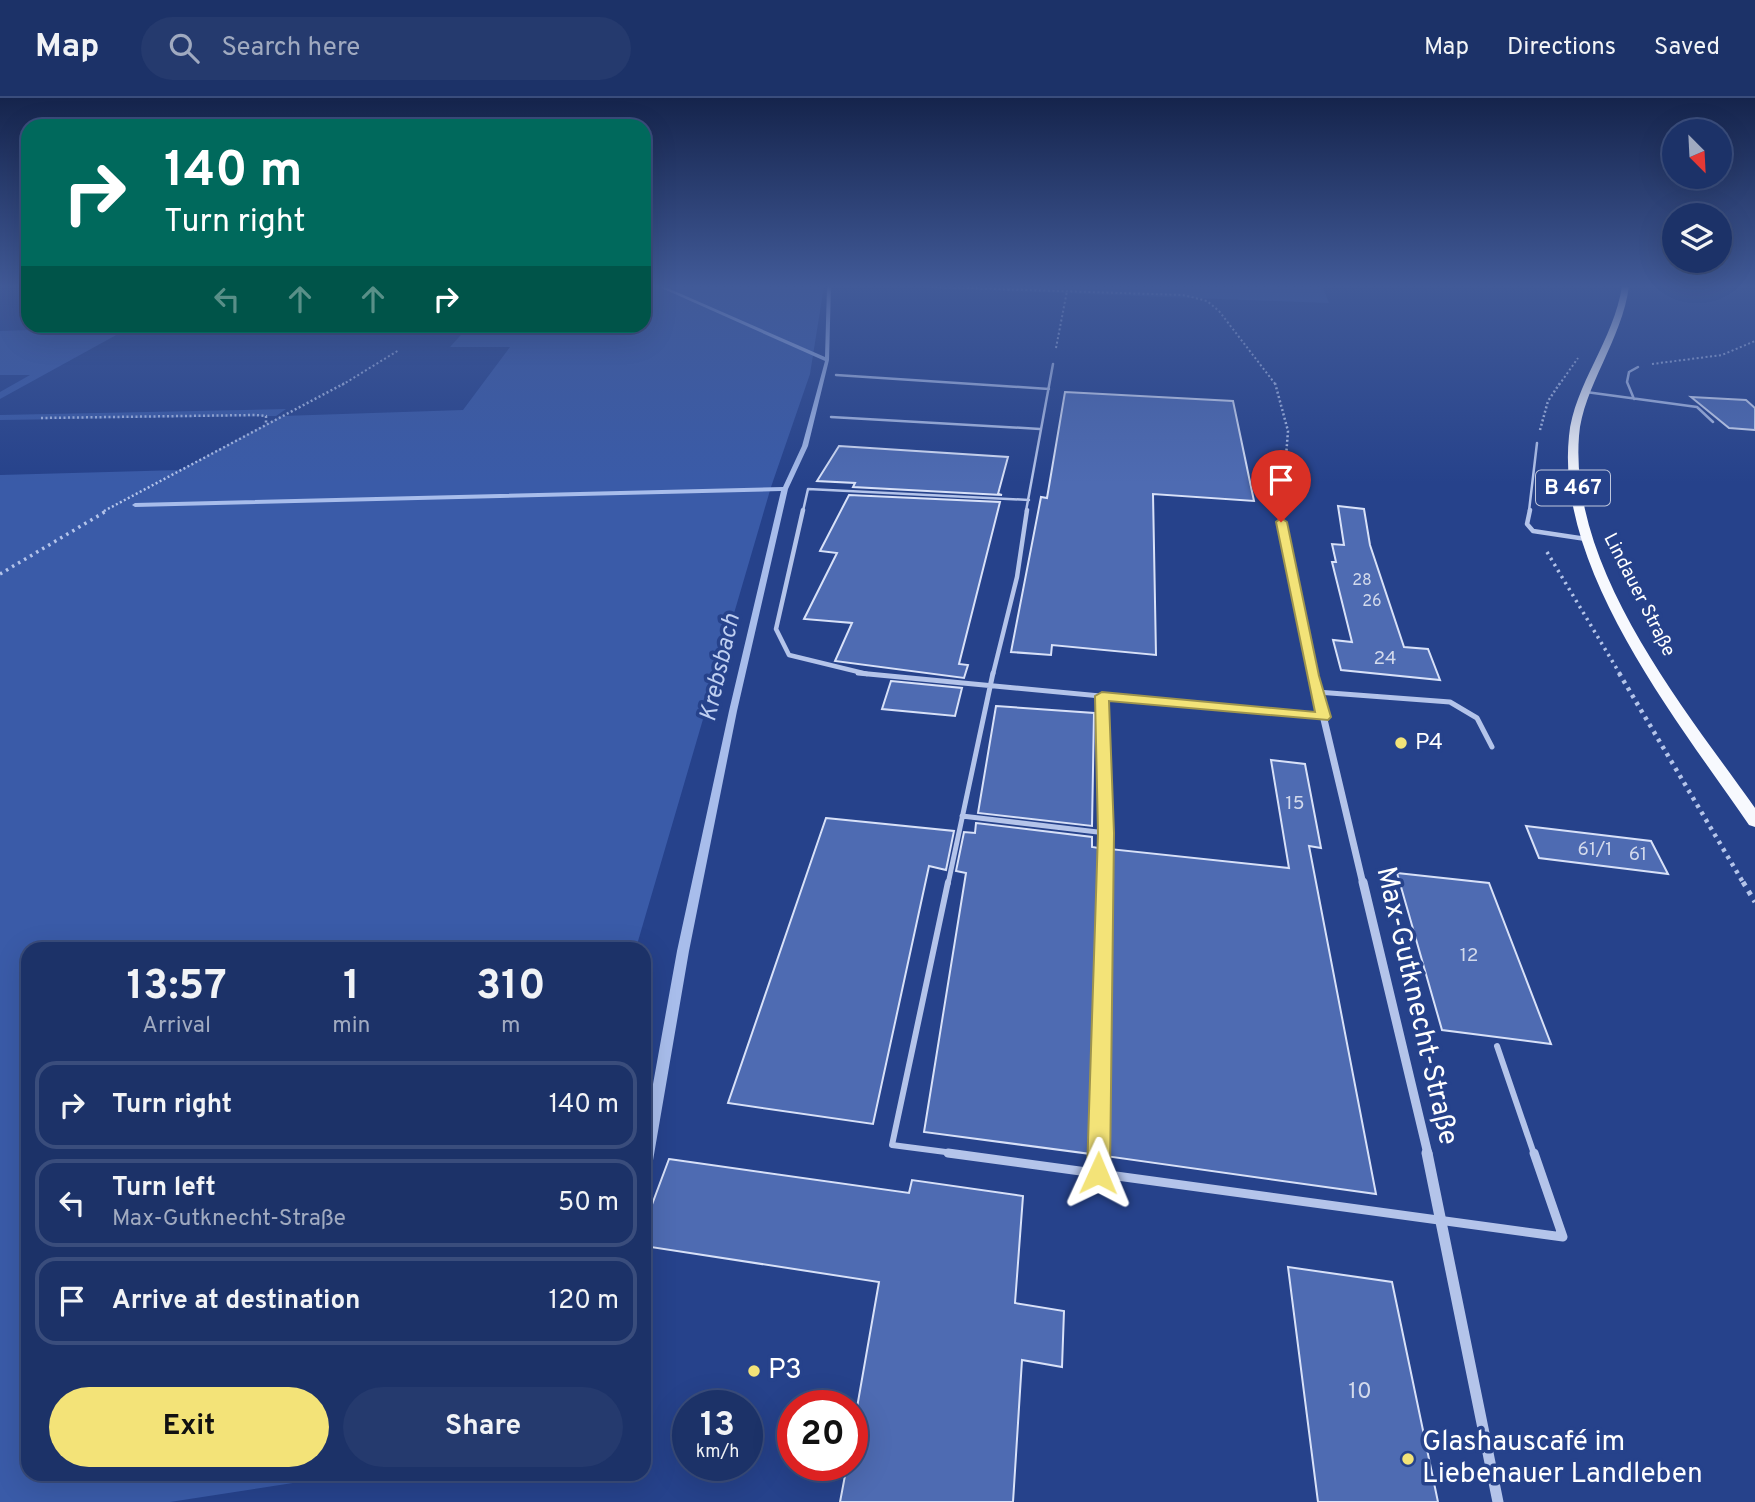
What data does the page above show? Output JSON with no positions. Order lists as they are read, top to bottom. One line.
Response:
{"streets":{"main road":["B 467","Lindauer Straße"],"street":["Max-Gutknecht-Straße"]},"water":["Krebsbach"],"places":["P4","P3","Glashauscafé im Liebenauer Landleben"],"house_numbers":["28","26","24","15","61/1","61","12","10"],"north":"bottom right","page":{"header":"Map","search":"Search here","nav":["Map","Directions","Saved"],"turn":["140 m","Turn right"],"eta":["13:57","Arrival","1","min","310","m"],"list":[{"name":"Turn right","value":"140 m"},{"name":"Turn left","note":"Max-Gutknecht-Straße","value":"50 m"},{"name":"Arrive at destination","value":"120 m"}],"buttons":["Exit","Share"],"speed":"13 km/h","limit":"20"}}
